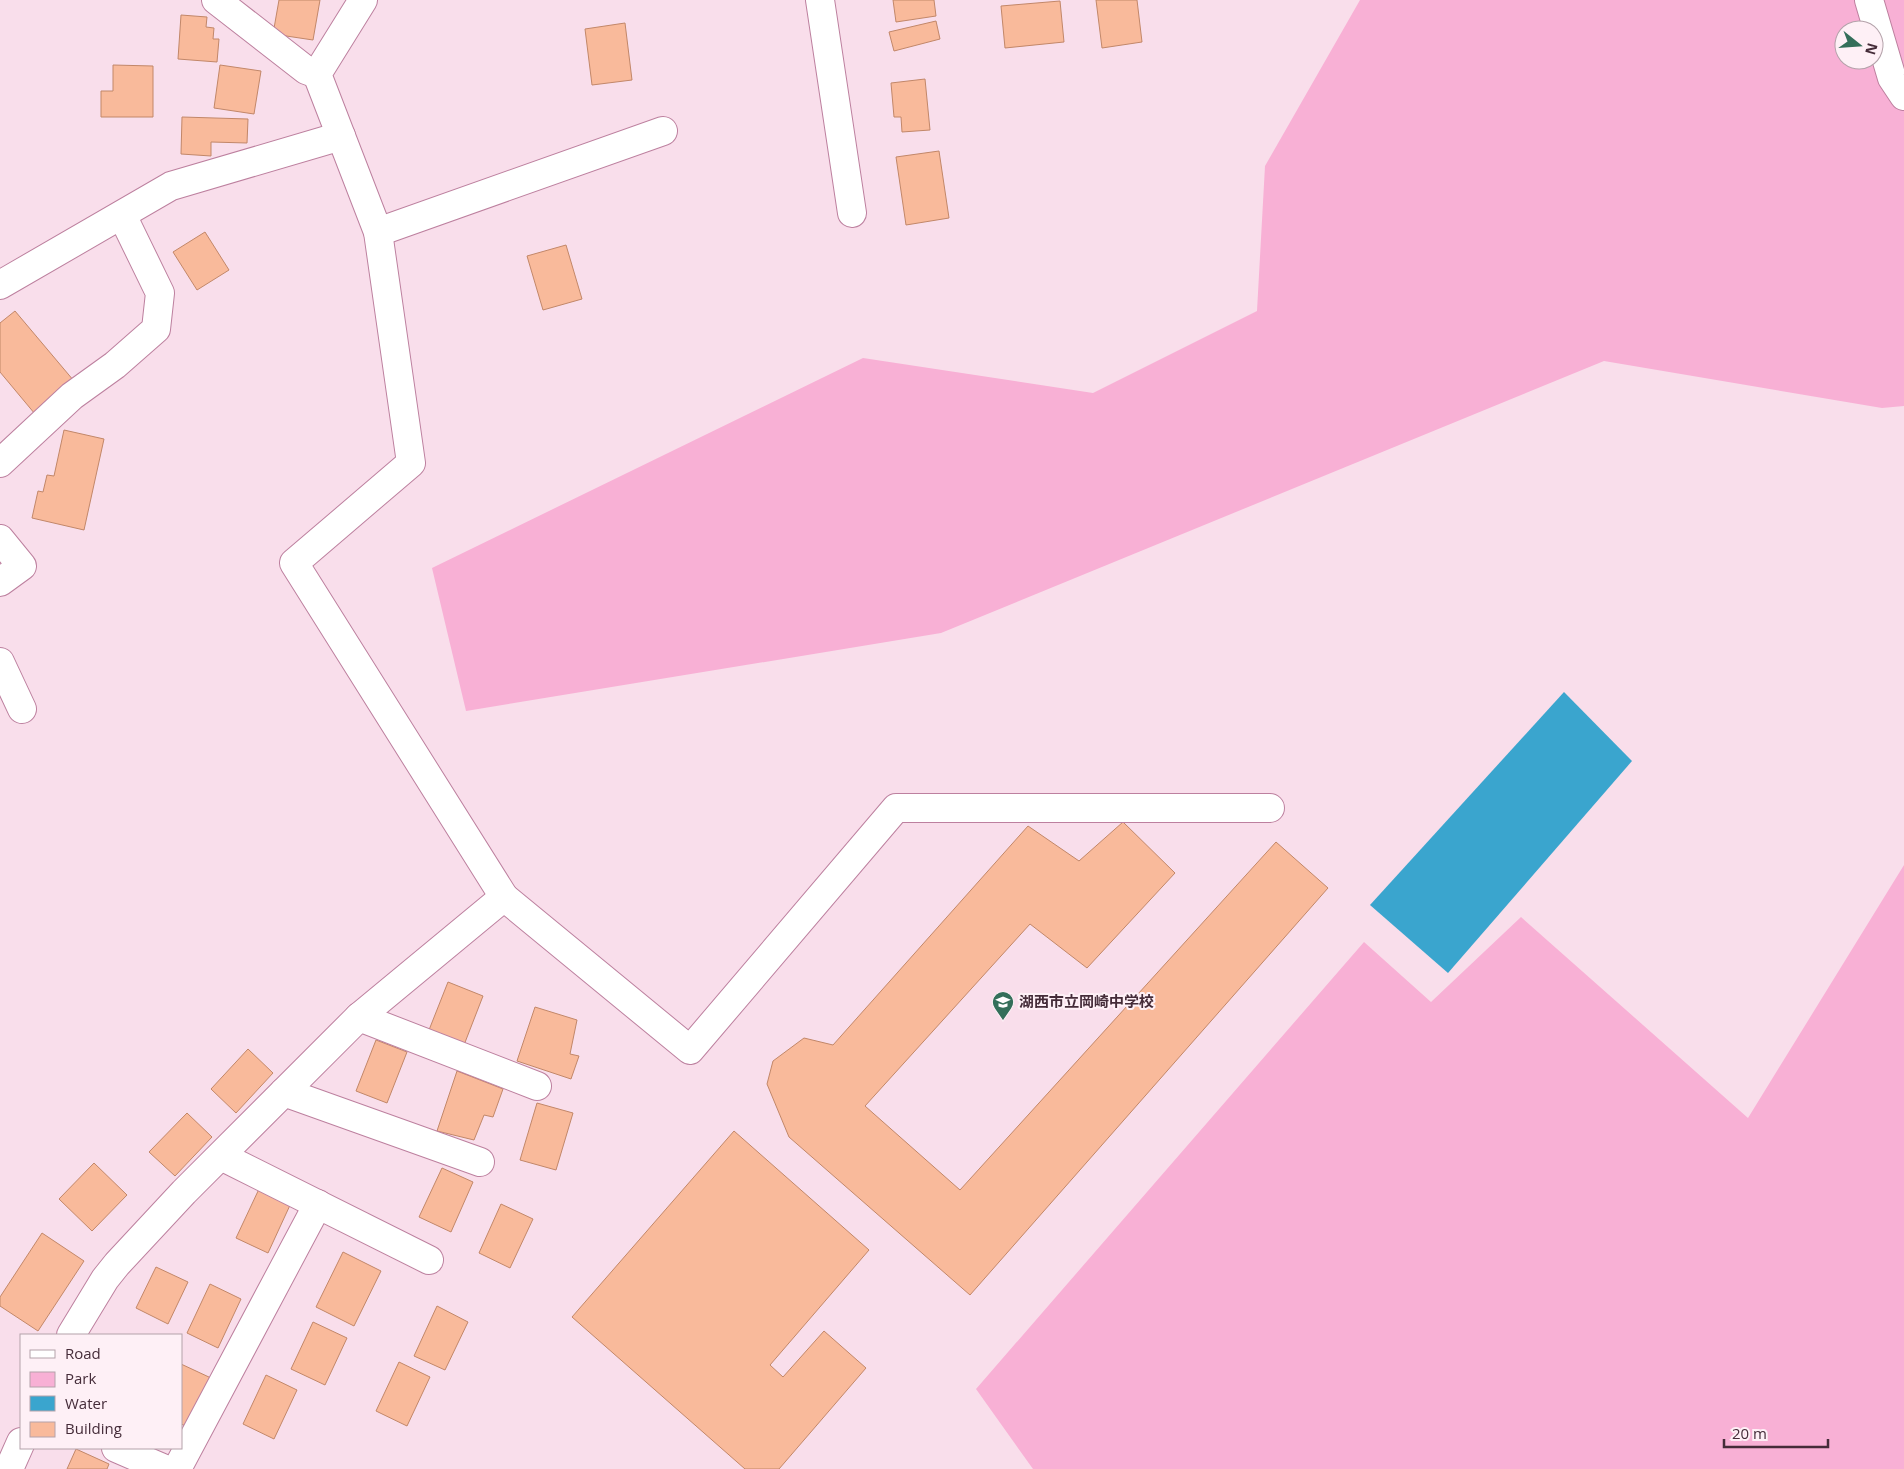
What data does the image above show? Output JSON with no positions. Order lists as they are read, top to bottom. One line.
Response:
{"places":{"school or university":["湖西市立岡崎中学校"]},"legend":["Road","Park","Water","Building"],"scale_bar":"20 m","north":"right"}
